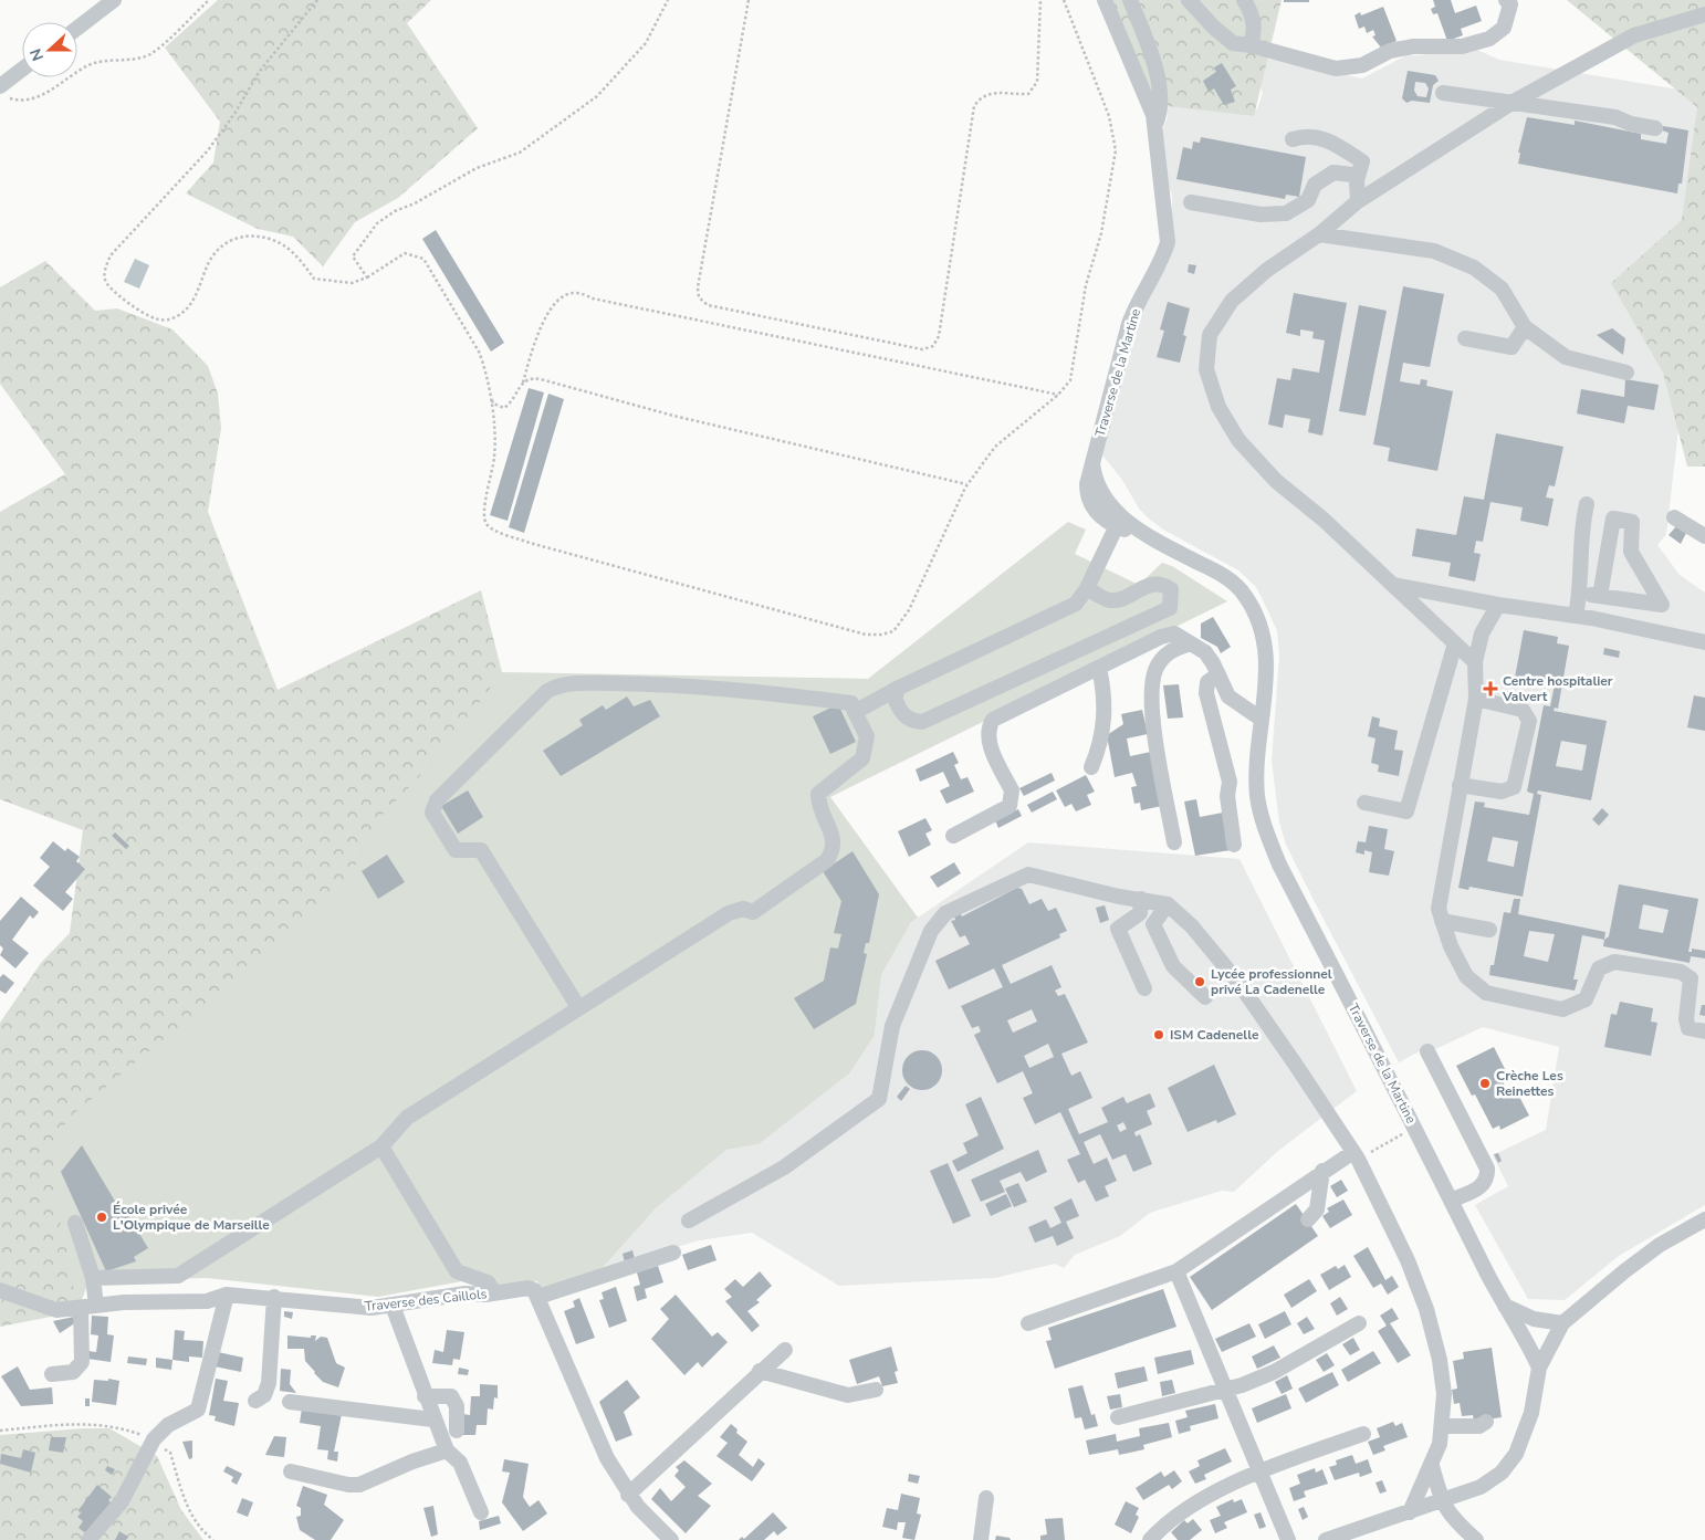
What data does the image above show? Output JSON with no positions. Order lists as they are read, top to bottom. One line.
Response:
{"streets":{"street":["Traverse de la Martine","Traverse des Caillols"]},"places":{"health":["Centre hospitalier Valvert"],"other":["Lycée professionnel privé La Cadenelle","ISM Cadenelle","Crèche Les Reinettes","École privée L'Olympique de Marseille"]},"north":"left"}
